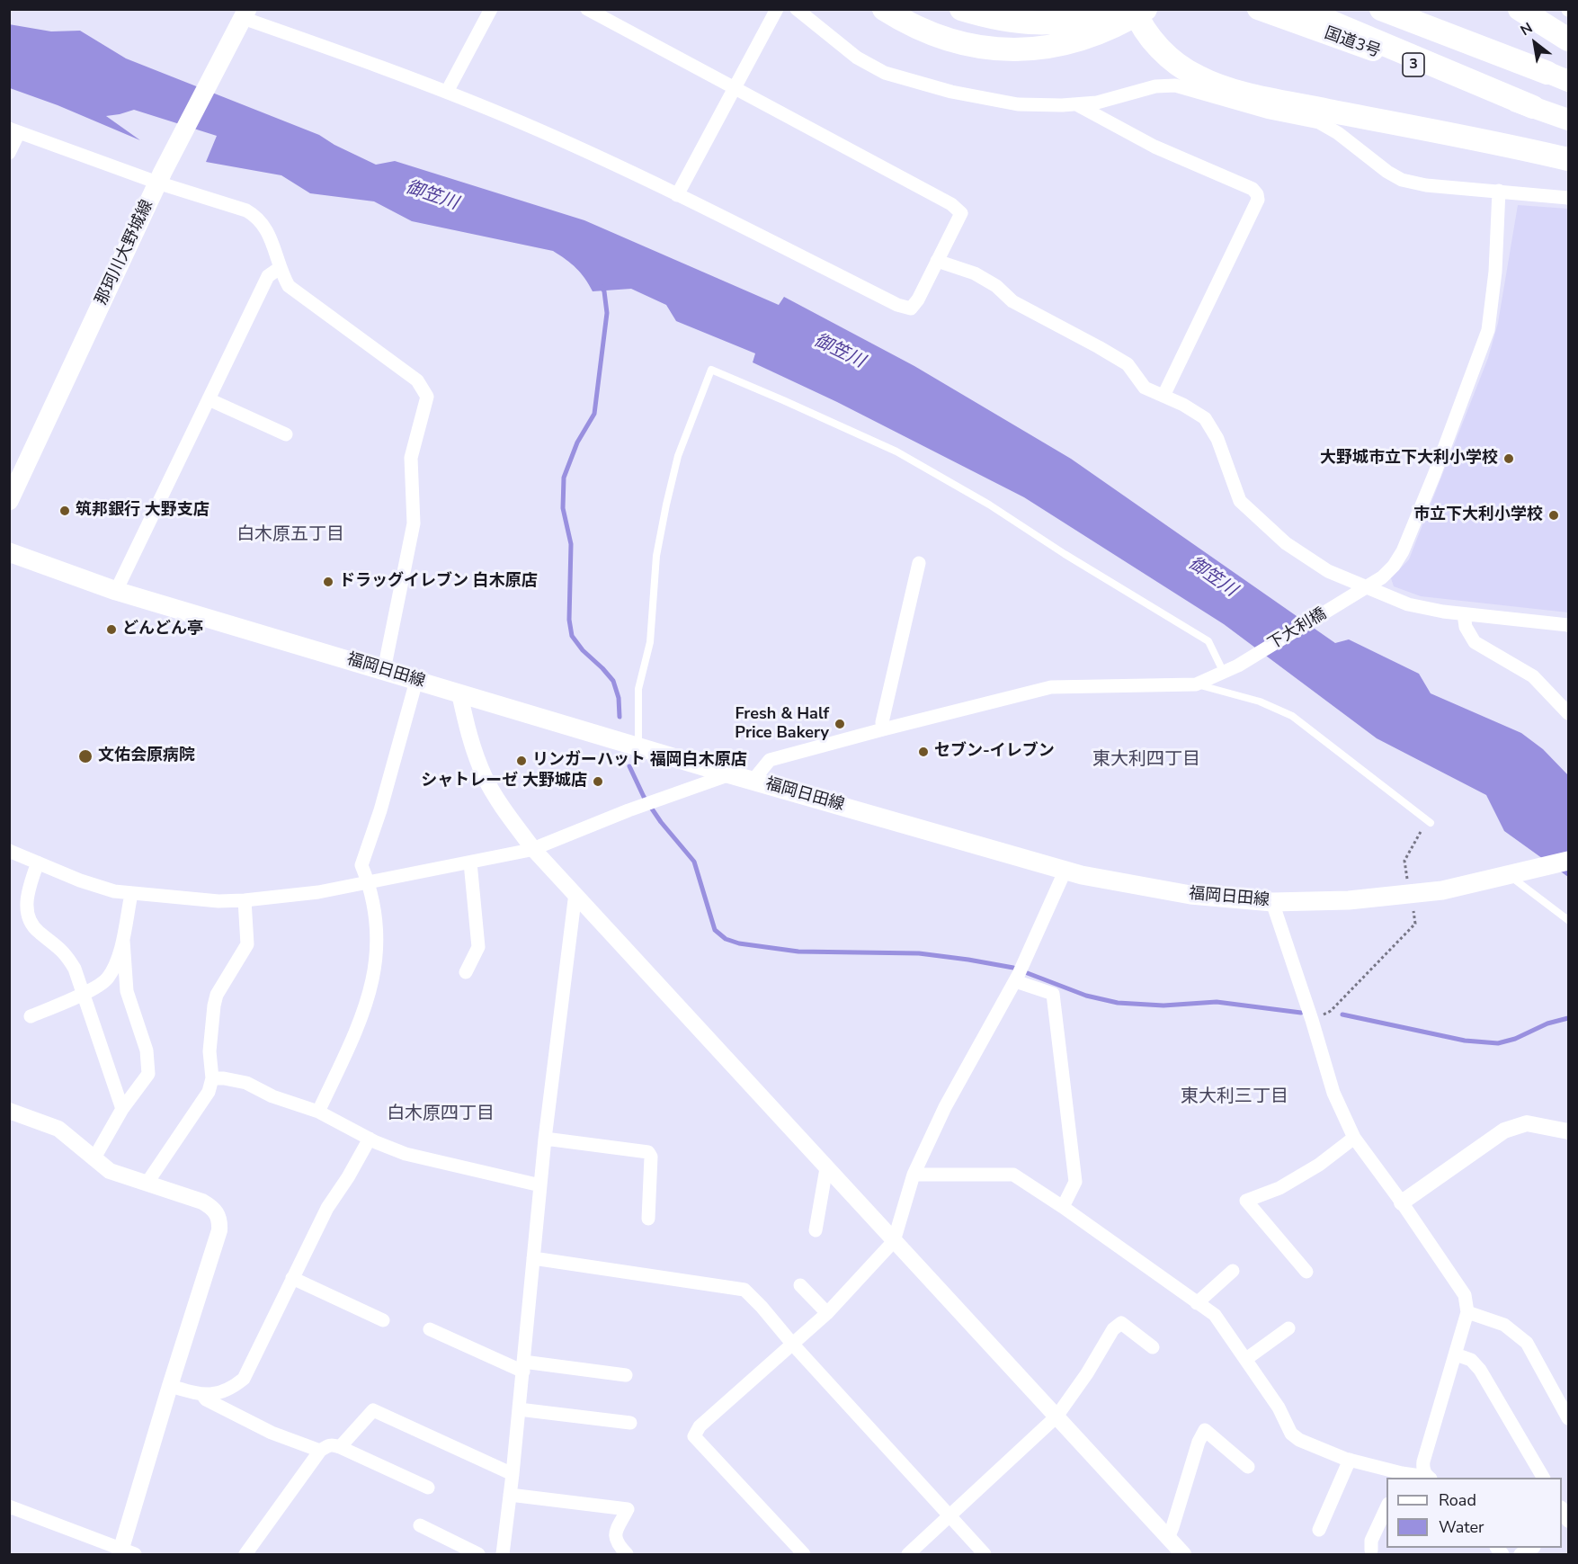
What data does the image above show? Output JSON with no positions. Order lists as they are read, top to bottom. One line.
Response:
{"streets":{"highway":["国道3号","3"],"main road":["那珂川大野城線","福岡日田線"],"street":["下大利橋"]},"crossings":[["下大利橋","福岡日田線"]],"districts":["白木原五丁目","東大利四丁目","東大利三丁目","白木原四丁目"],"water":["御笠川"],"places":["大野城市立下大利小学校","筑邦銀行 大野支店","市立下大利小学校","ドラッグイレブン 白木原店","どんどん亭","Fresh & Half Price Bakery","セブン-イレブン","文佑会原病院","リンガーハット 福岡白木原店","シャトレーゼ 大野城店"],"legend":["Road","Water"],"north":"top left"}
